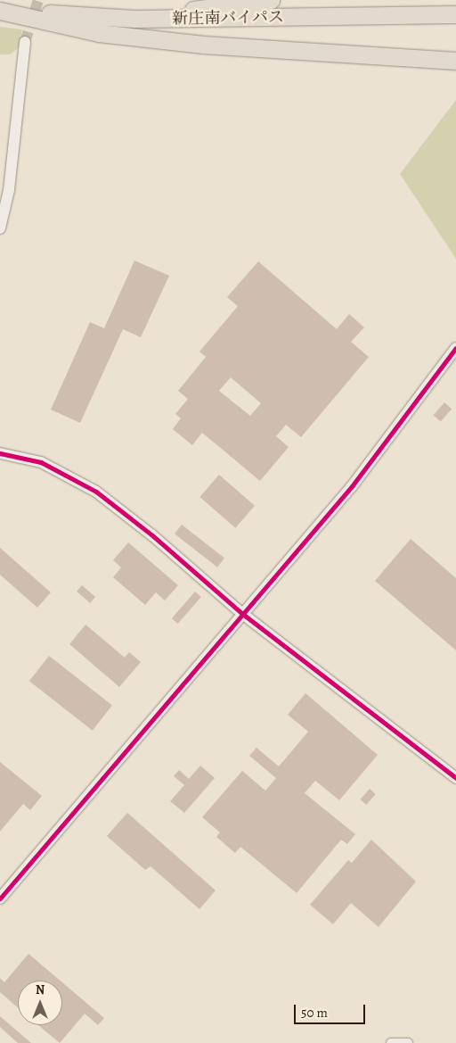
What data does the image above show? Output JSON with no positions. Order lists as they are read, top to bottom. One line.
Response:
{"streets":{"highway":["新庄南バイパス"]},"scale_bar":"50 m","north":"top"}
